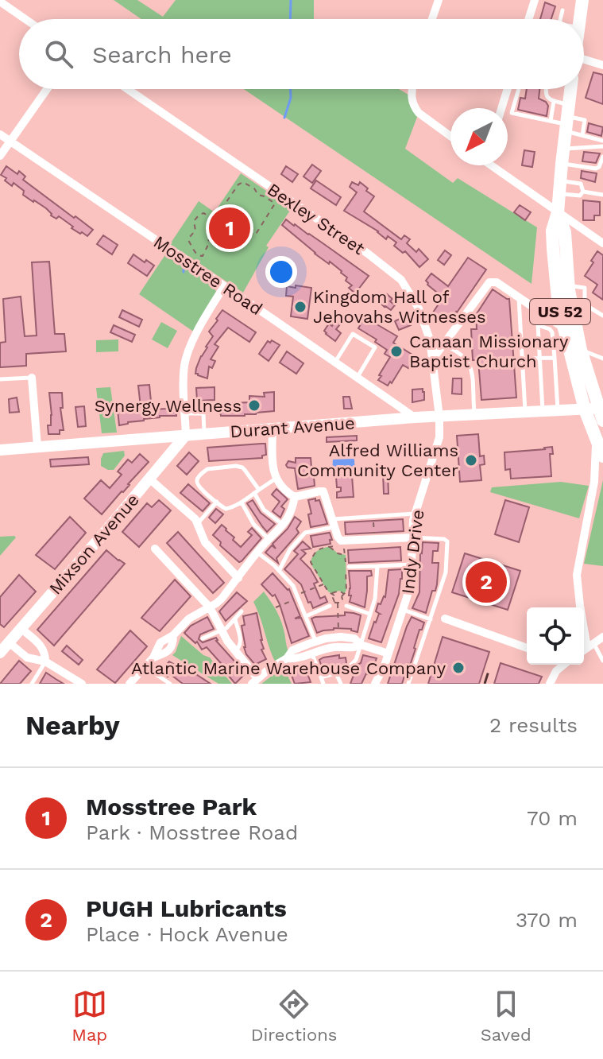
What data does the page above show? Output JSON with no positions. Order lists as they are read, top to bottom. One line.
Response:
{"streets":{"main road":["US 52"],"street":["Bexley Street","Mosstree Road","Durant Avenue","Mixson Avenue","Indy Drive"]},"crossings":[["Bexley Street","Durant Avenue"],["Bexley Street","Indy Drive"],["Mosstree Road","Durant Avenue"],["US 52","Durant Avenue"],["Durant Avenue","Mixson Avenue"],["Durant Avenue","Indy Drive"]],"places":["Kingdom Hall of Jehovahs Witnesses","Canaan Missionary Baptist Church","Synergy Wellness","Alfred Williams Community Center","Atlantic Marine Warehouse Company"],"north":"bottom left","page":{"search":"Search here","pins":["1","2"],"heading":["Nearby","2 results"],"list":[{"mark":"1","name":"Mosstree Park","note":"Park · Mosstree Road","value":"70 m"},{"mark":"2","name":"PUGH Lubricants","note":"Place · Hock Avenue","value":"370 m"}],"nav":["Map","Directions","Saved"]}}
